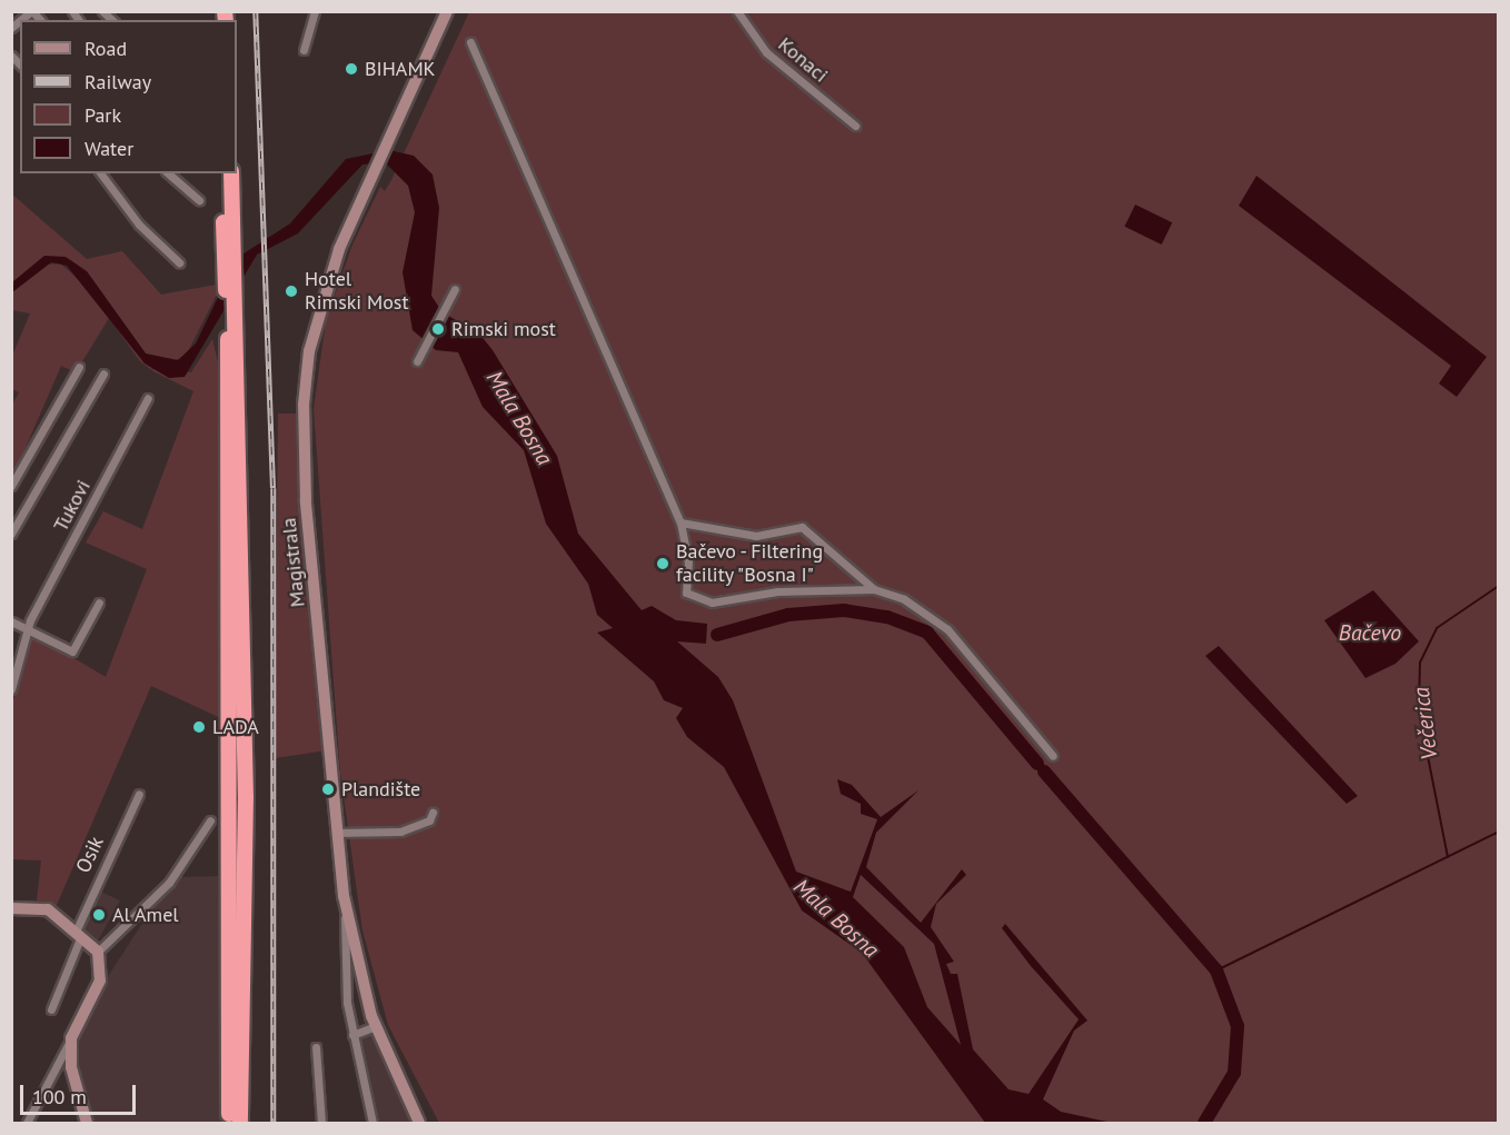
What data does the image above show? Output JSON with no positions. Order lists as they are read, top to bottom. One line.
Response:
{"streets":{"main road":["Magistrala"],"street":["Konaci","Tukovi","Osik"]},"water":["Mala Bosna","Bačevo","Večerica"],"places":["BIHAMK","Hotel Rimski Most","Rimski most","Bačevo - Filtering facility \"Bosna I\"","LADA","Plandište","Al Amel"],"legend":["Road","Railway","Park","Water"],"scale_bar":"100 m"}
